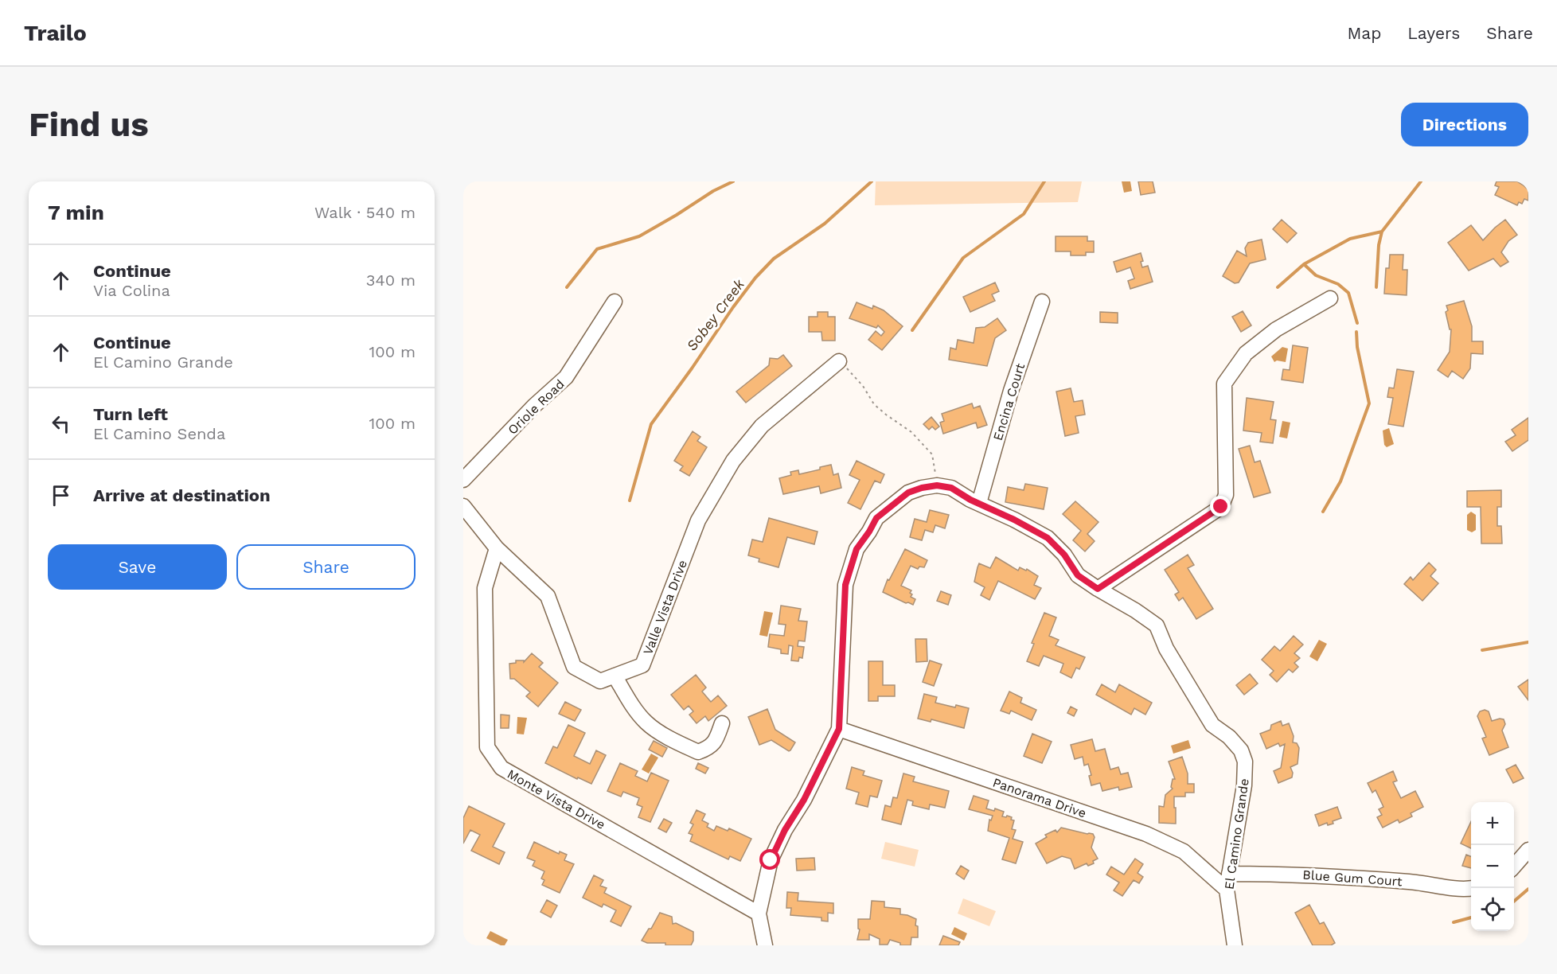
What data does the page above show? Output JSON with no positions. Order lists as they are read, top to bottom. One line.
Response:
{"streets":{"street":["Encina Court","Oriole Road","Valle Vista Drive","Panorama Drive","Monte Vista Drive","El Camino Grande","Blue Gum Court"]},"crossings":[["Encina Court","El Camino Grande"],["Valle Vista Drive","Monte Vista Drive"],["Panorama Drive","El Camino Grande"],["El Camino Grande","Blue Gum Court"]],"water":["Sobey Creek"],"page":{"header":"Trailo","nav":["Map","Layers","Share"],"buttons":["Directions",["Save","Share"]],"title":"Find us","heading":["7 min","Walk · 540 m"],"list":[["Continue","Via Colina","340 m"],["Continue","El Camino Grande","100 m"],["Turn left","El Camino Senda","100 m"],"Arrive at destination"],"map_buttons":["+","−"]}}
